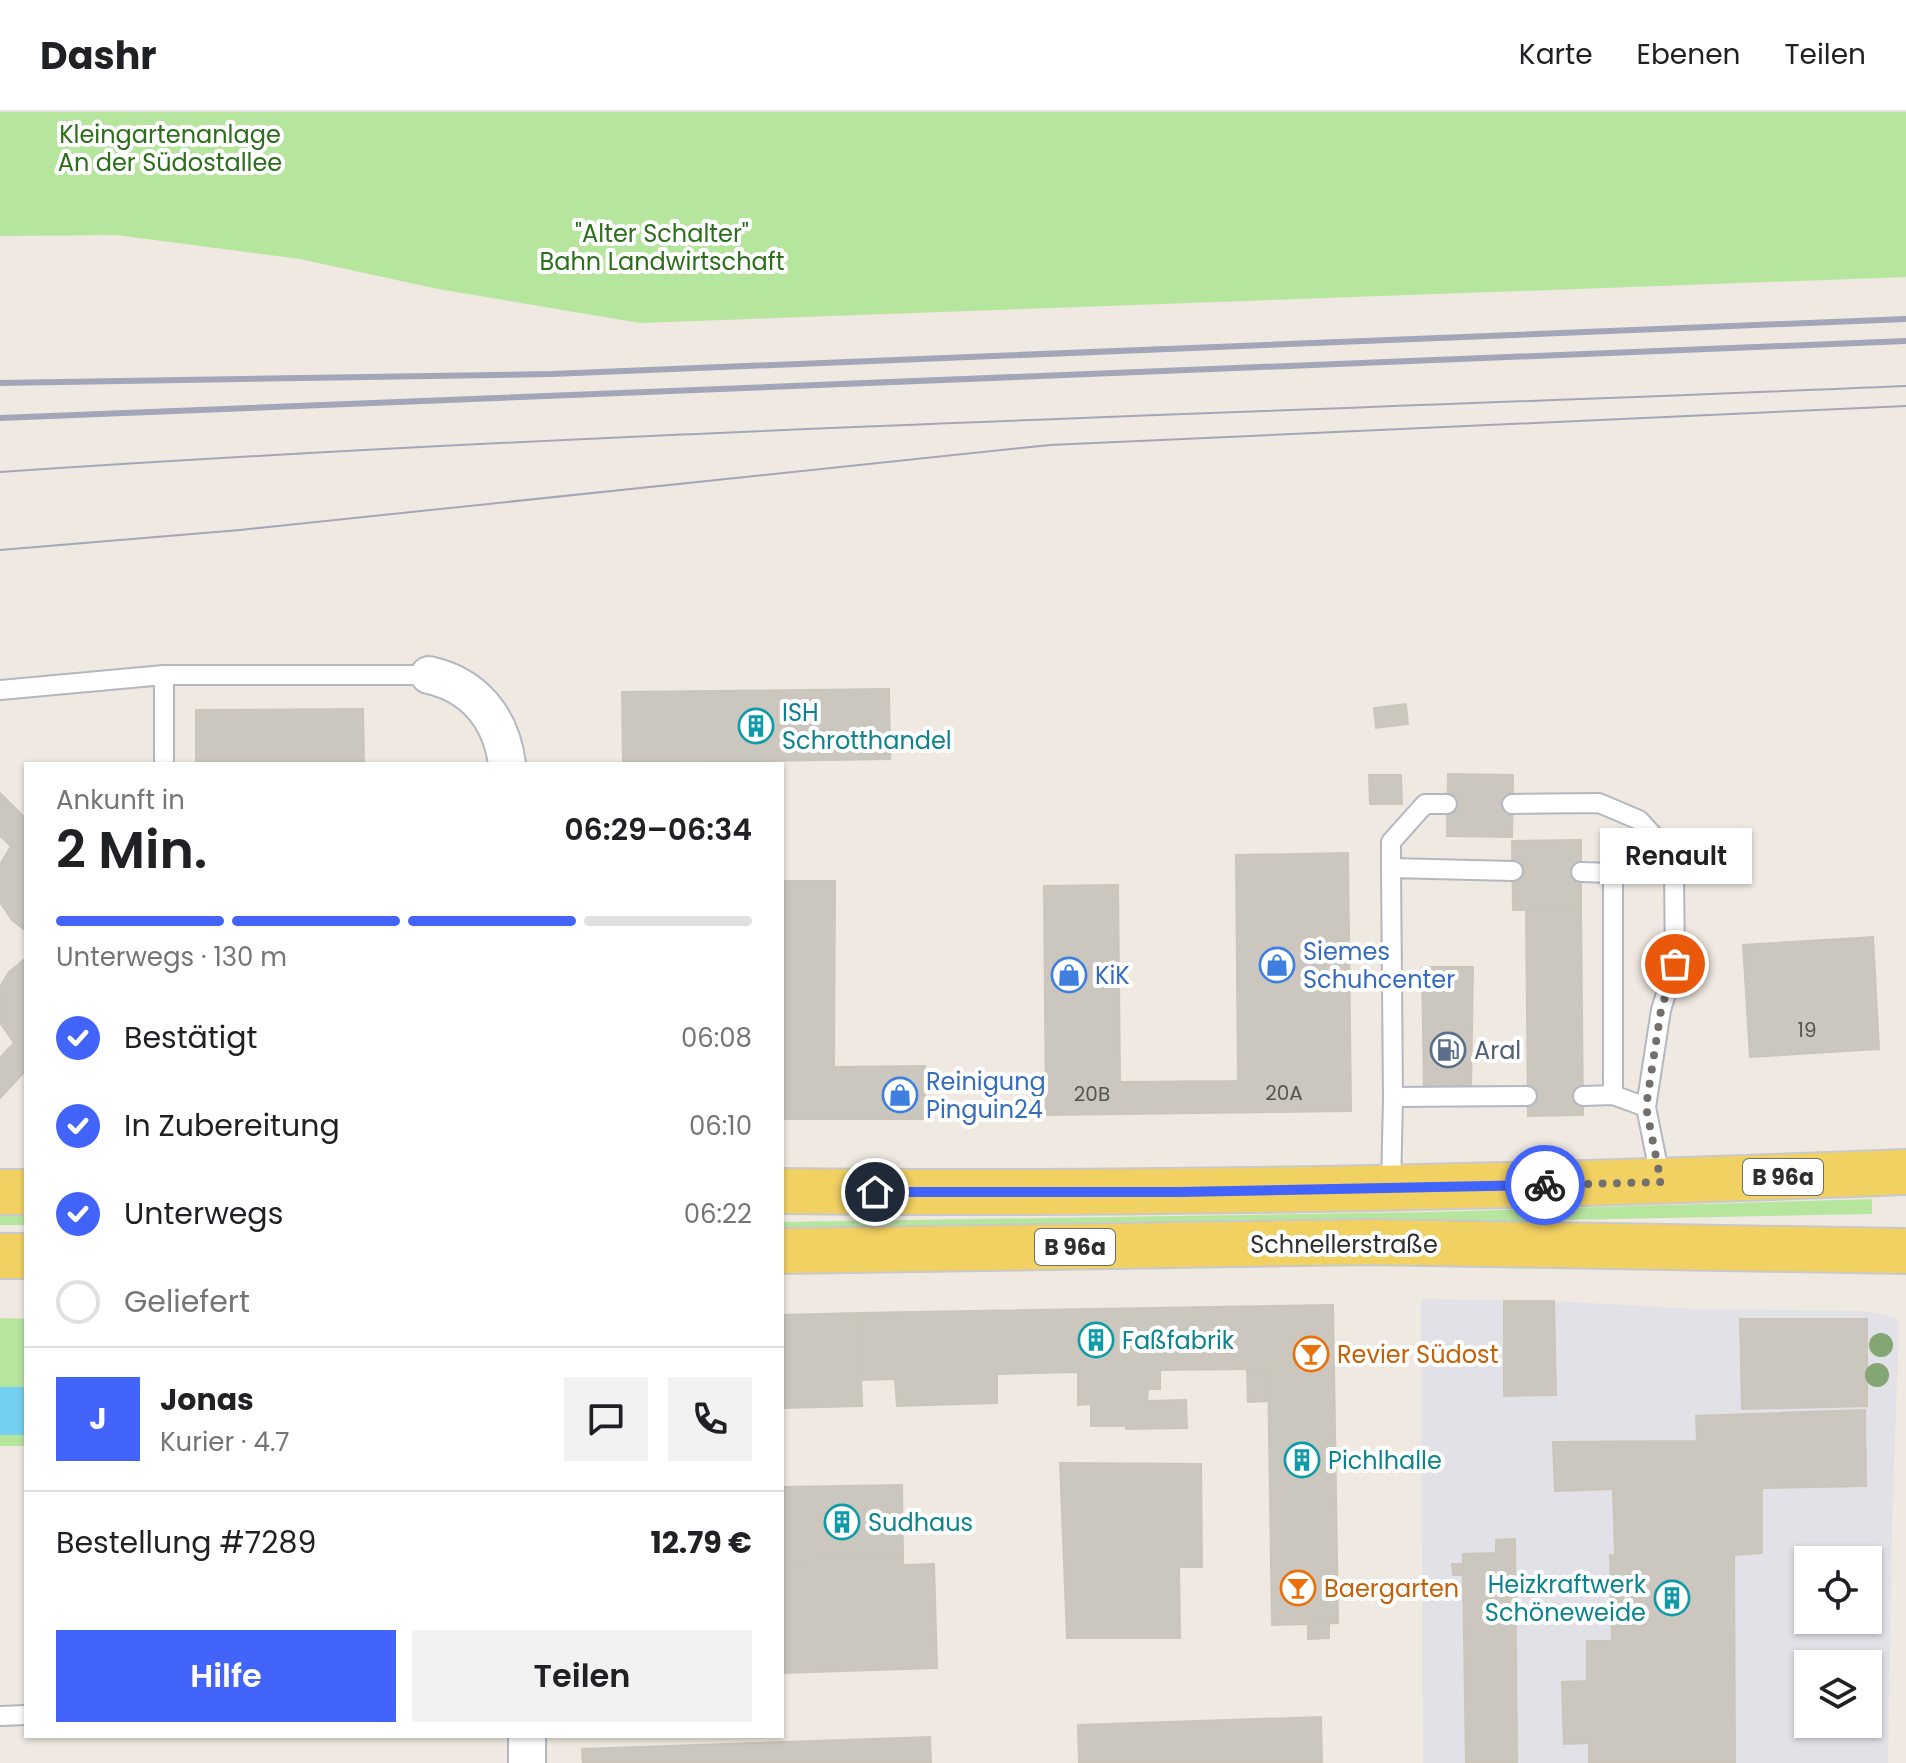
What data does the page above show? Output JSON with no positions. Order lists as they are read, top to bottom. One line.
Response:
{"streets":{"main road":["B 96a","Schnellerstraße"]},"parks":["Kleingartenanlage An der Südostallee","\"Alter Schalter\" Bahn Landwirtschaft"],"places":{"building":["ISH Schrotthandel","Faßfabrik","Pichlhalle","Sudhaus","Heizkraftwerk Schöneweide"],"other":["Renault"],"shop":["Siemes Schuhcenter","KiK","Reinigung Pinguin24"],"fuel station":["Aral"],"bar":["Revier Südost","Baergarten"]},"house_numbers":["19","20A","20B"],"page":{"header":"Dashr","nav":["Karte","Ebenen","Teilen"],"heading":["2 Min.","Ankunft in","06:29–06:34"],"panel":["Jonas","Kurier · 4.7","Bestellung #7289","12.79 €"],"bubble":"Renault","bar":"Unterwegs · 130 m","list":[["Bestätigt","06:08"],["In Zubereitung","06:10"],["Unterwegs","06:22"],"Geliefert"],"round":"J","buttons":["Hilfe","Teilen"]}}
